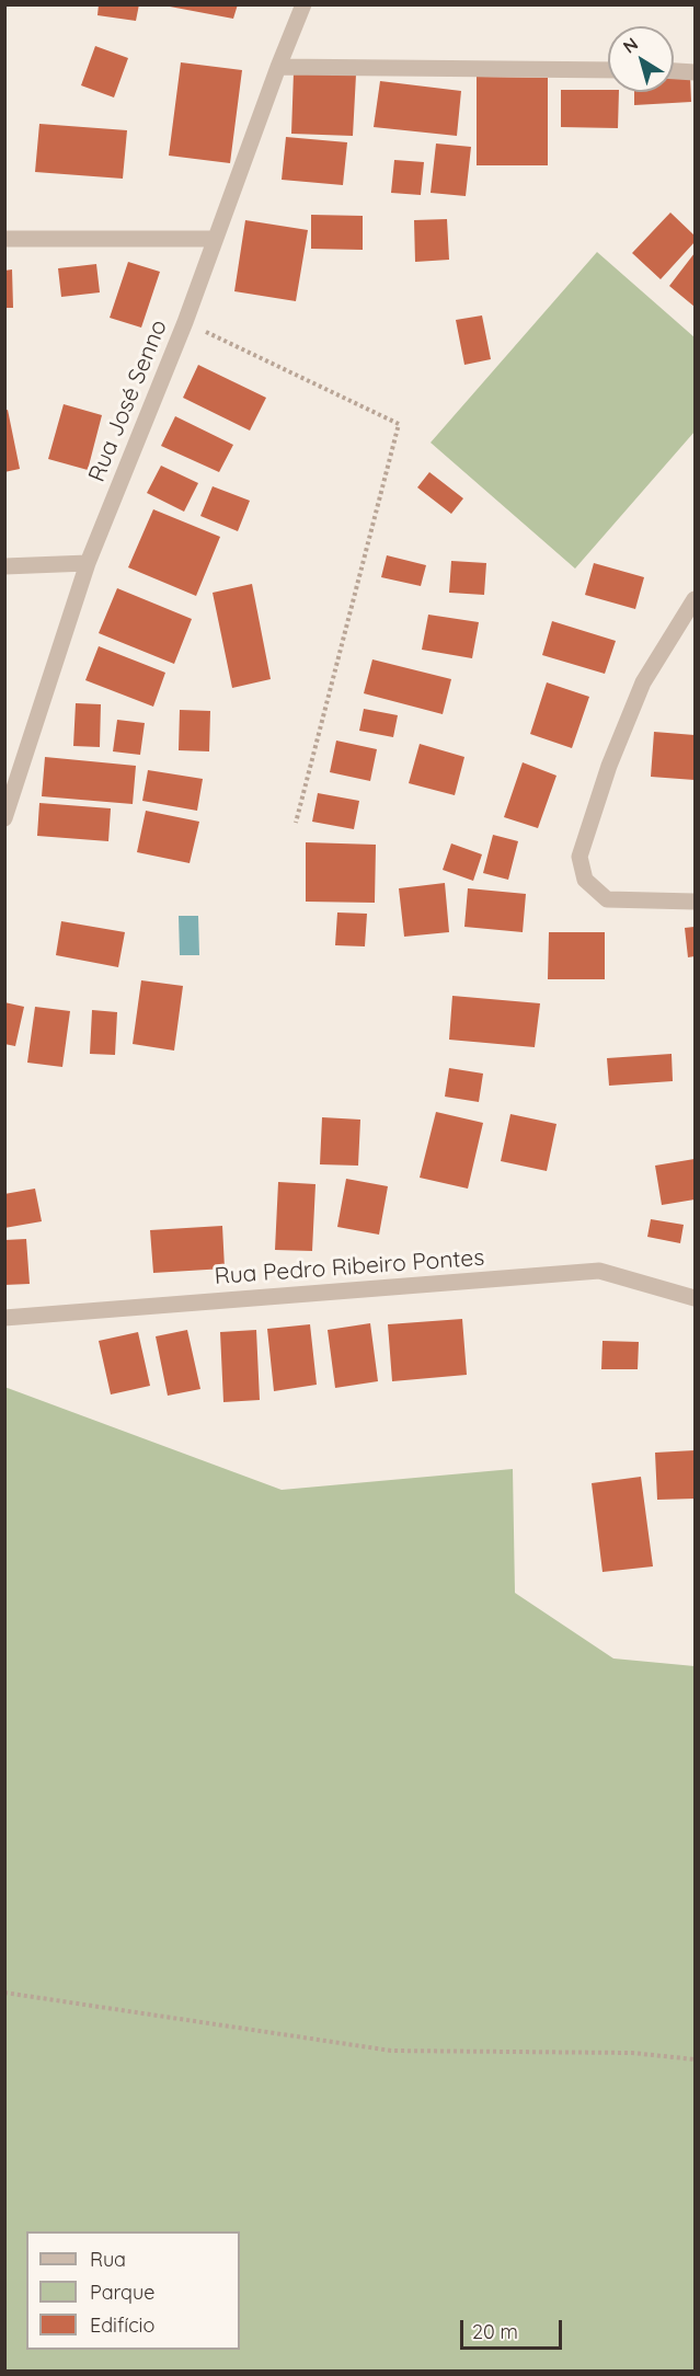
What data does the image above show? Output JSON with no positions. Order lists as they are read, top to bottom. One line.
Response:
{"streets":{"street":["Rua José Senno","Rua Pedro Ribeiro Pontes"]},"legend":["Rua","Parque","Edifício"],"scale_bar":"20 m","north":"top left"}
